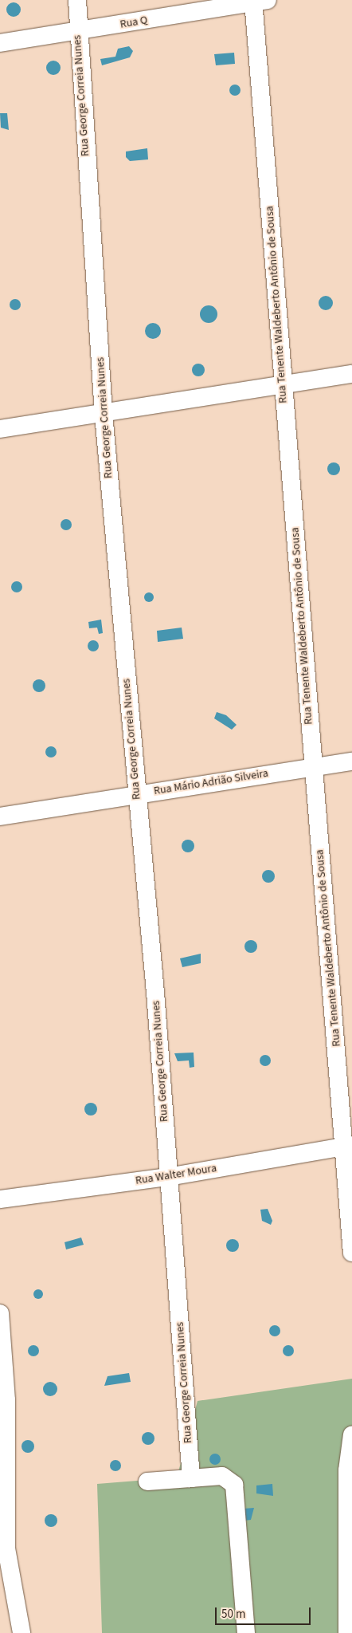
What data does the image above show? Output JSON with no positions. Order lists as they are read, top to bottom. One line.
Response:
{"streets":{"street":["Rua Q","Rua George Correia Nunes","Rua Tenente Waldeberto Antônio de Sousa","Rua Mário Adrião Silveira","Rua Walter Moura"]},"crossings":[["Rua Q","Rua George Correia Nunes"],["Rua Q","Rua Tenente Waldeberto Antônio de Sousa"],["Rua George Correia Nunes","Rua Mário Adrião Silveira"],["Rua George Correia Nunes","Rua Walter Moura"],["Rua Tenente Waldeberto Antônio de Sousa","Rua Mário Adrião Silveira"],["Rua Tenente Waldeberto Antônio de Sousa","Rua Walter Moura"]],"scale_bar":"50 m"}
